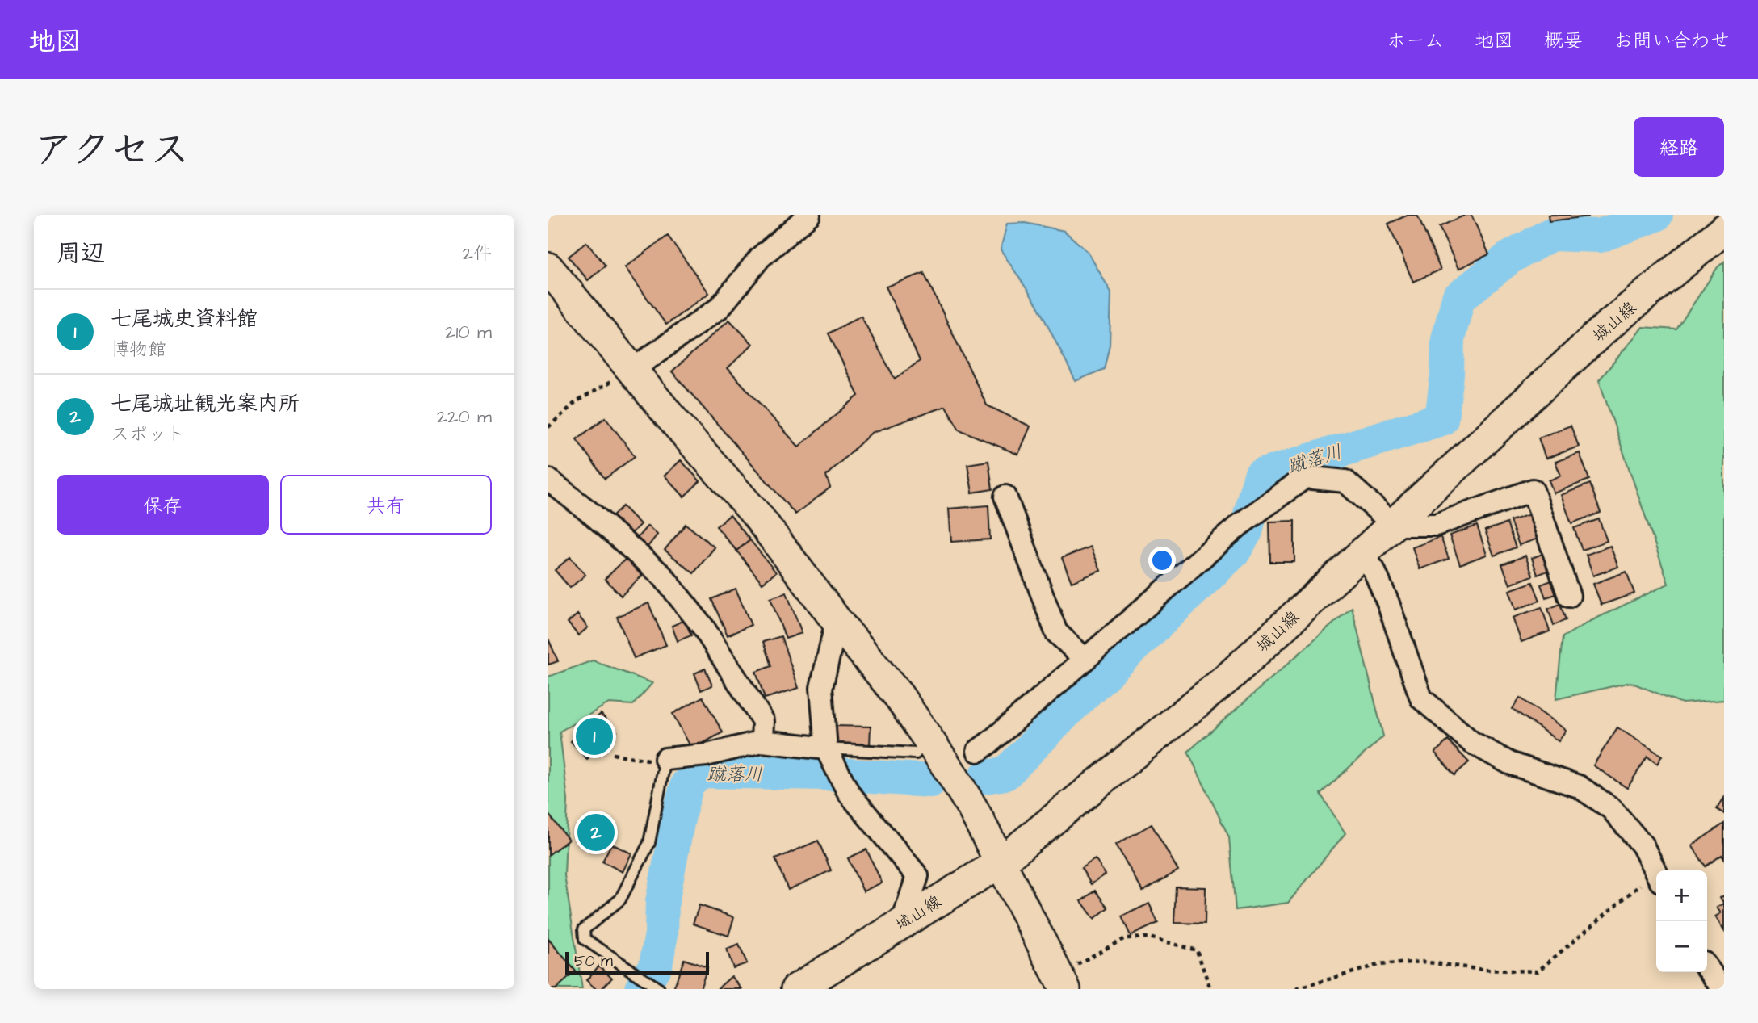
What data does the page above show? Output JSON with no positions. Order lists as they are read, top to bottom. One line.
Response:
{"streets":{"main road":["城山線"]},"water":["蹴落川"],"scale_bar":"50 m","page":{"header":"地図","nav":["ホーム","地図","概要","お問い合わせ"],"title":"アクセス","buttons":["経路",["保存","共有"]],"heading":["周辺","2件"],"list":[{"mark":"1","name":"七尾城史資料館","note":"博物館","value":"210 m"},{"mark":"2","name":"七尾城址観光案内所","note":"スポット","value":"220 m"}],"pins":["1","2"],"map_buttons":["+","−"],"scale":"50 m"}}
